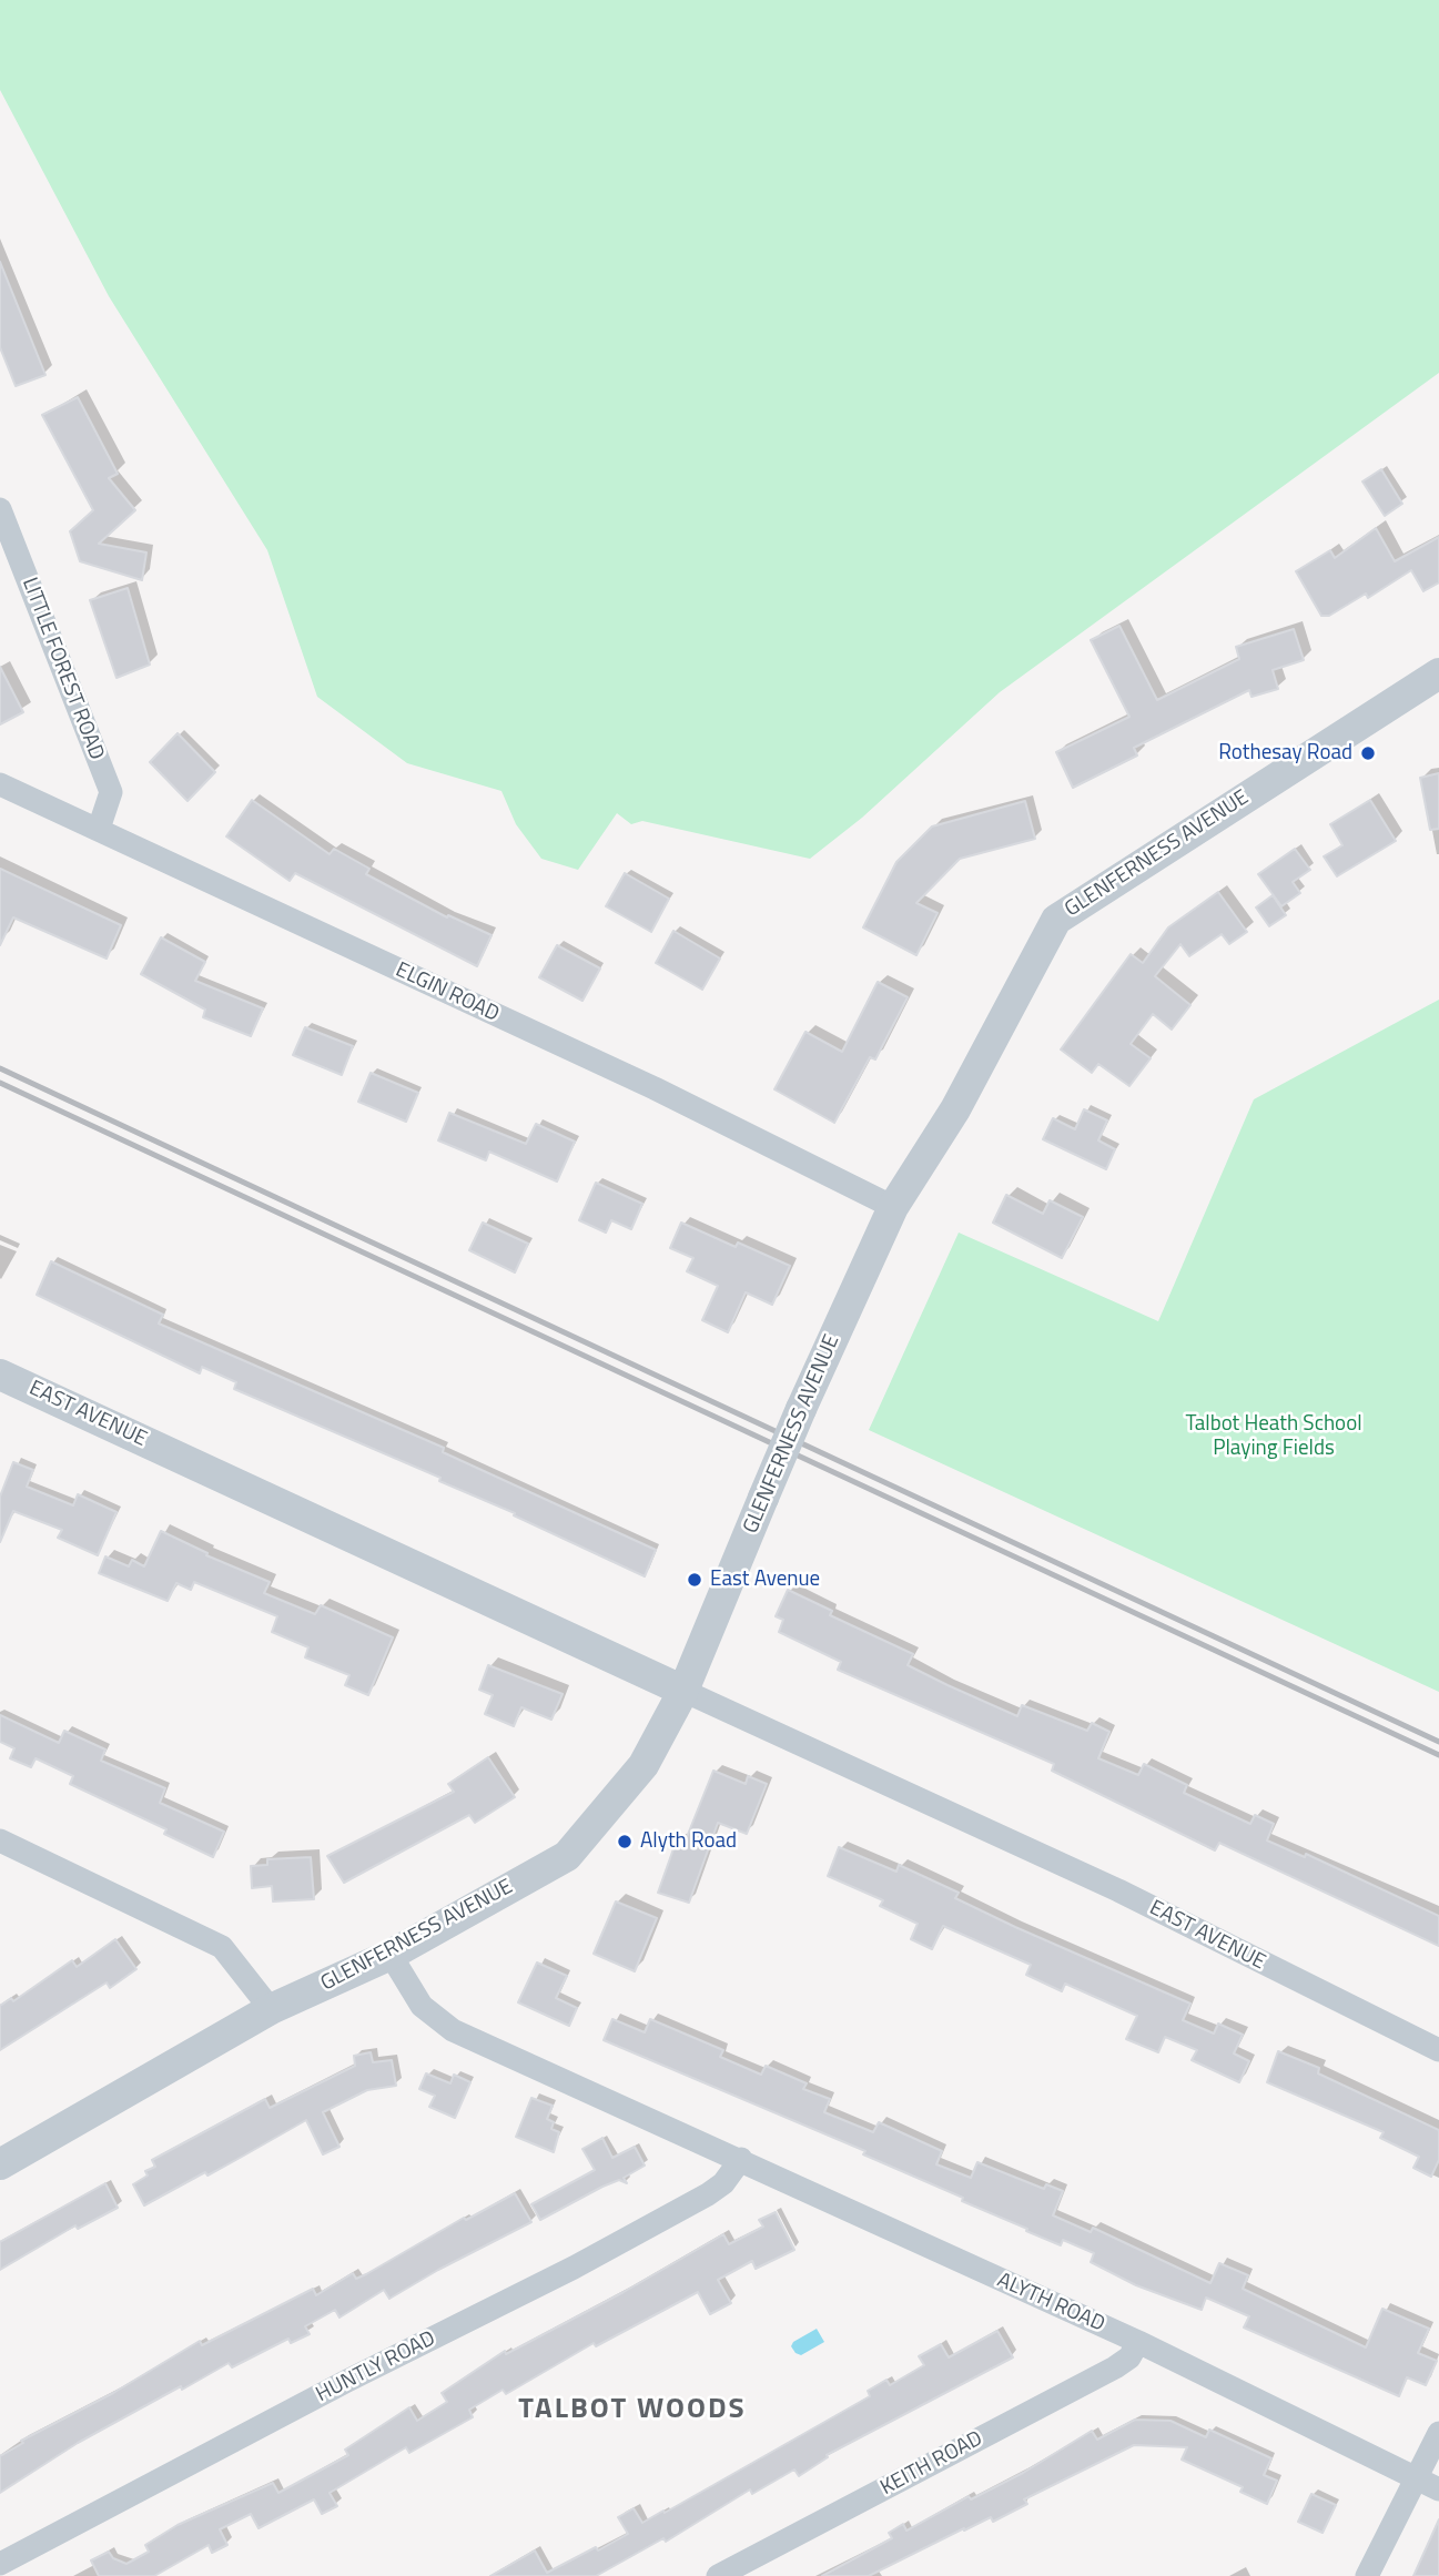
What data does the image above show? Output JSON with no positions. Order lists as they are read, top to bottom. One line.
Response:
{"streets":{"street":["LITTLE FOREST ROAD","GLENFERNESS AVENUE","ELGIN ROAD","EAST AVENUE","ALYTH ROAD","HUNTLY ROAD","KEITH ROAD"]},"crossings":[["LITTLE FOREST ROAD","ELGIN ROAD"],["GLENFERNESS AVENUE","ELGIN ROAD"],["GLENFERNESS AVENUE","EAST AVENUE"],["GLENFERNESS AVENUE","ALYTH ROAD"],["ALYTH ROAD","HUNTLY ROAD"],["ALYTH ROAD","KEITH ROAD"]],"districts":["TALBOT WOODS"],"parks":["Talbot Heath School Playing Fields"],"places":["Rothesay Road","East Avenue","Alyth Road"]}
